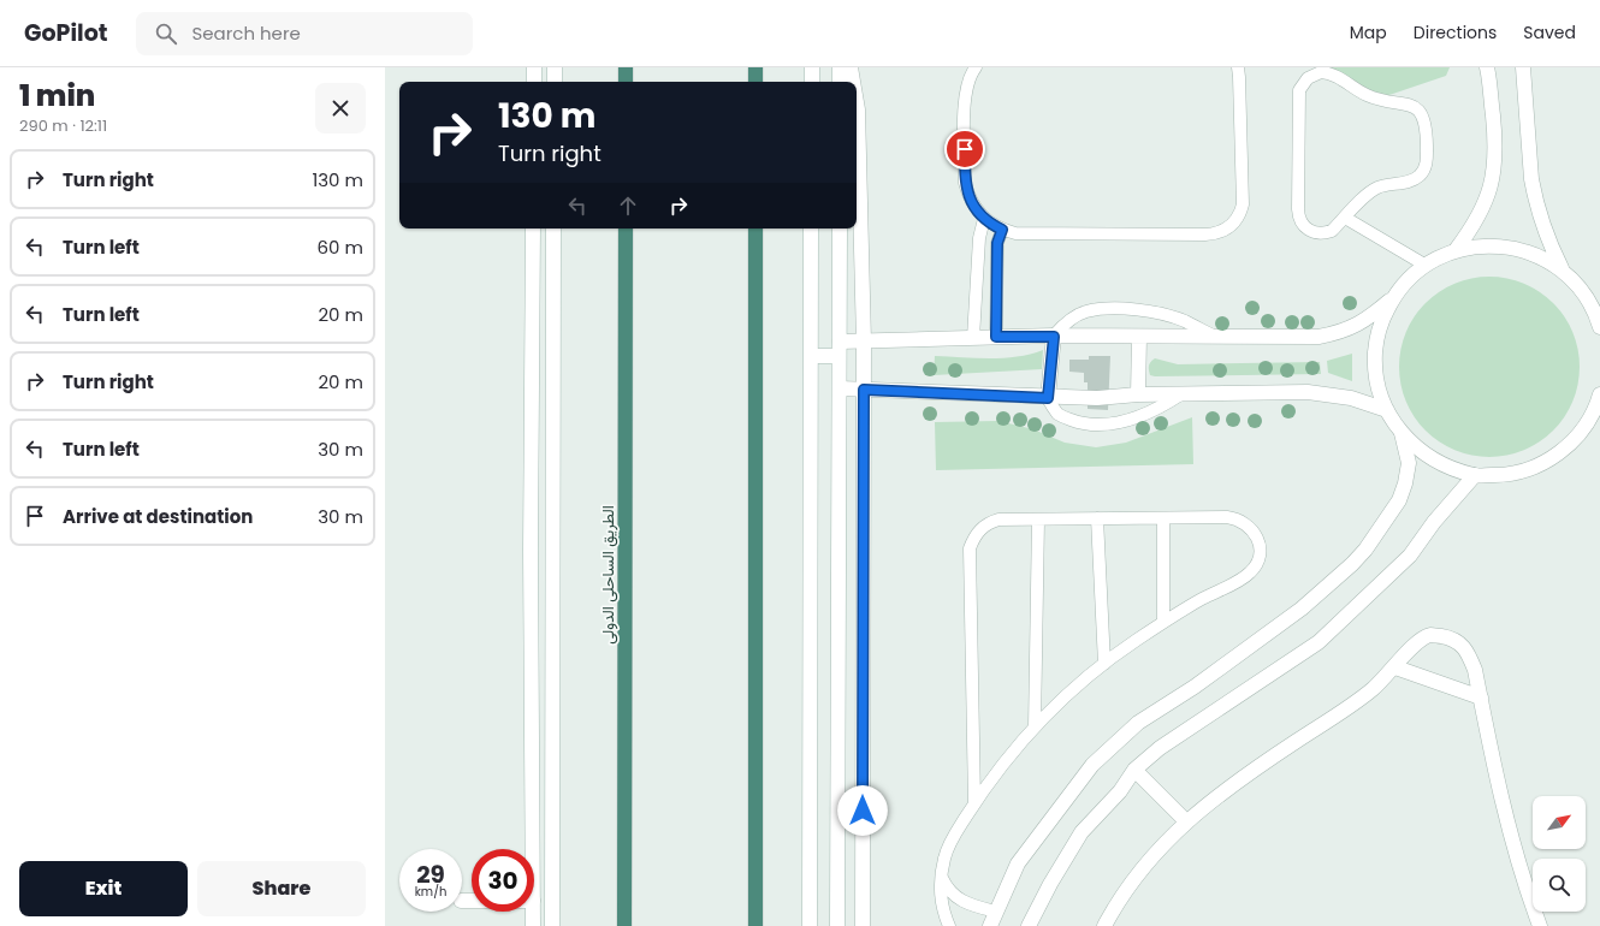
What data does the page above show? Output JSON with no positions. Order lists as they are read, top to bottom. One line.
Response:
{"streets":{"highway":["الطريق الساحلى الدولى"]},"north":"top right","page":{"header":"GoPilot","search":"Search here","nav":["Map","Directions","Saved"],"heading":["1 min","290 m · 12:11"],"turn":["130 m","Turn right"],"list":[{"name":"Turn right","value":"130 m"},{"name":"Turn left","value":"60 m"},{"name":"Turn left","value":"20 m"},{"name":"Turn right","value":"20 m"},{"name":"Turn left","value":"30 m"},{"name":"Arrive at destination","value":"30 m"}],"speed":"29 km/h","limit":"30","buttons":["Exit","Share"]}}
